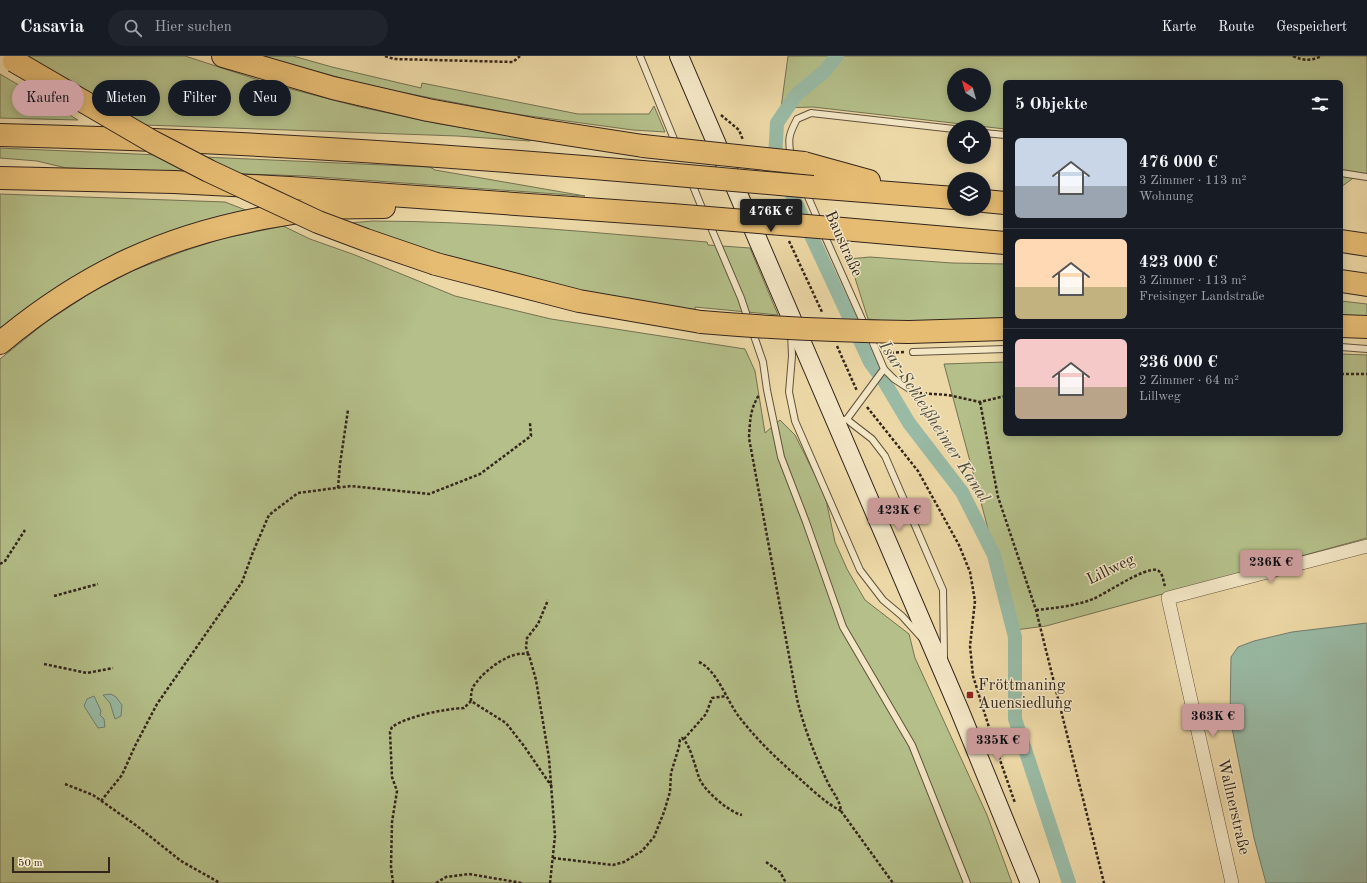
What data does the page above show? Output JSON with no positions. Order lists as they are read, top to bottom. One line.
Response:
{"streets":{"street":["Wallnerstraße"],"lane":["Baustraße"],"path":["Lillweg"]},"crossings":[["Lillweg","Wallnerstraße"]],"water":["Isar-Schleißheimer Kanal"],"places":{"transit":["Fröttmaning Auensiedlung"]},"scale_bar":"50 m","north":"top left","page":{"header":"Casavia","search":"Hier suchen","nav":["Karte","Route","Gespeichert"],"chip":["Kaufen","Mieten","Filter","Neu"],"heading":"5 Objekte","list":[{"name":"476 000 €","note":"3 Zimmer · 113 m² · Wohnung"},{"name":"423 000 €","note":"3 Zimmer · 113 m² · Freisinger Landstraße"},{"name":"236 000 €","note":"2 Zimmer · 64 m² · Lillweg"}],"price":["476K €","423K €","236K €","363K €","335K €"],"scale":"50 m"}}
